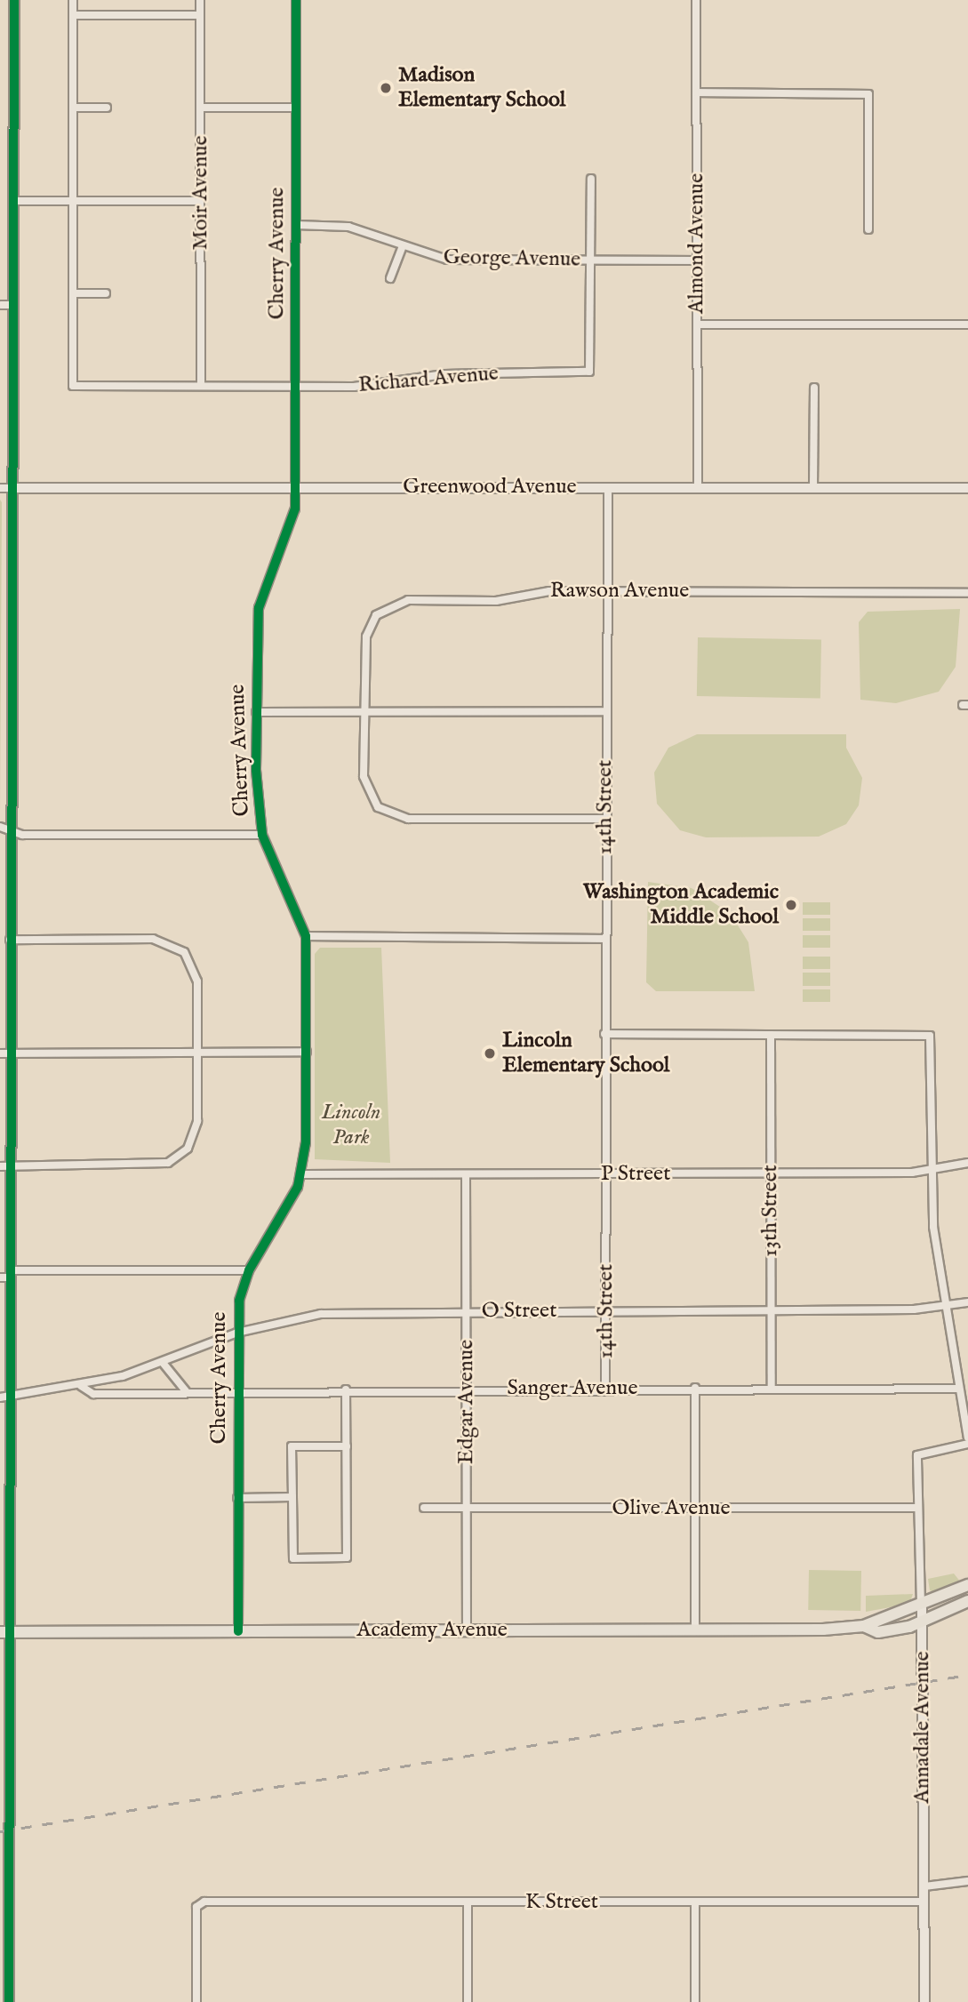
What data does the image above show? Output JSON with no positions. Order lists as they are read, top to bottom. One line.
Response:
{"streets":{"main road":["Academy Avenue"],"street":["Moir Avenue","Almond Avenue","Cherry Avenue","George Avenue","Richard Avenue","Greenwood Avenue","Rawson Avenue","14th Street","P Street","13th Street","O Street","Sanger Avenue","Edgar Avenue","Olive Avenue","Annadale Avenue","K Street"]},"crossings":[["Moir Avenue","Richard Avenue"],["Almond Avenue","George Avenue"],["Almond Avenue","Greenwood Avenue"],["Cherry Avenue","George Avenue"],["Cherry Avenue","Richard Avenue"],["Cherry Avenue","Greenwood Avenue"],["Cherry Avenue","P Street"],["Cherry Avenue","O Street"],["Cherry Avenue","Sanger Avenue"],["Cherry Avenue","Academy Avenue"],["George Avenue","Richard Avenue"],["Greenwood Avenue","14th Street"],["Rawson Avenue","14th Street"],["14th Street","P Street"],["14th Street","O Street"],["14th Street","Sanger Avenue"],["P Street","13th Street"],["P Street","Edgar Avenue"],["13th Street","O Street"],["13th Street","Sanger Avenue"],["O Street","Sanger Avenue"],["O Street","Edgar Avenue"],["Sanger Avenue","Edgar Avenue"],["Edgar Avenue","Olive Avenue"],["Edgar Avenue","Academy Avenue"],["Olive Avenue","Annadale Avenue"],["Academy Avenue","Annadale Avenue"],["Annadale Avenue","K Street"]],"parks":["Lincoln Park"],"places":["Madison Elementary School","Washington Academic Middle School","Lincoln Elementary School"]}
